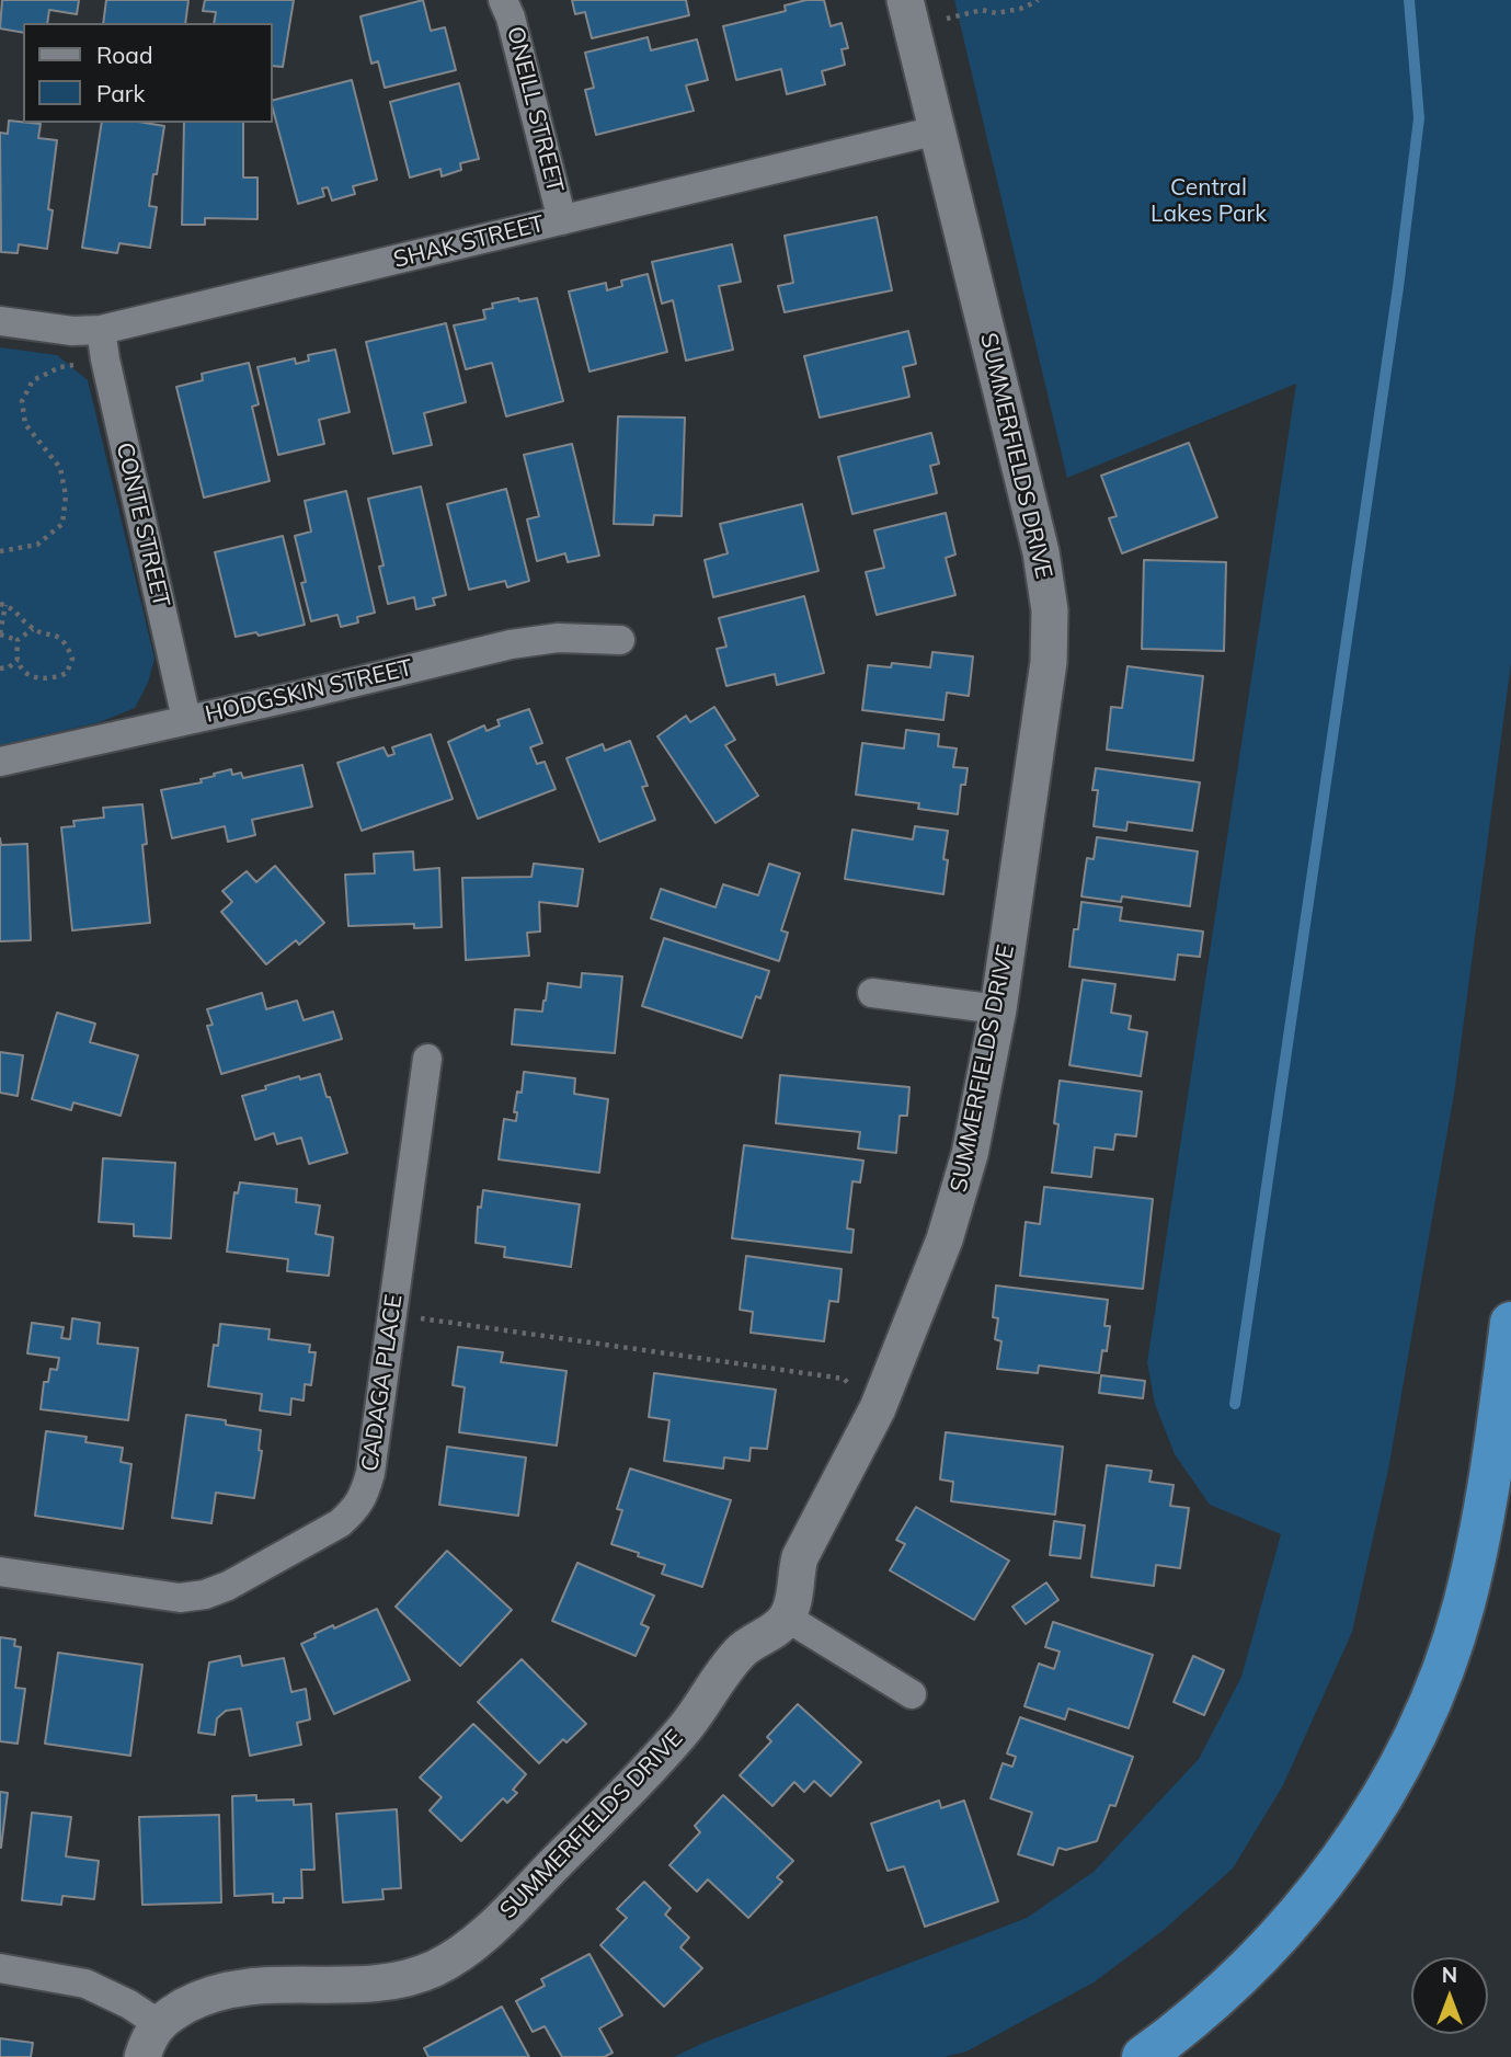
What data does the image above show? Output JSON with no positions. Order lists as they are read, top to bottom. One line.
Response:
{"streets":{"street":["ONEILL STREET","SHAK STREET","SUMMERFIELDS DRIVE","CONTE STREET","HODGSKIN STREET","CADAGA PLACE"]},"crossings":[["ONEILL STREET","SHAK STREET"],["SHAK STREET","SUMMERFIELDS DRIVE"],["SHAK STREET","CONTE STREET"],["CONTE STREET","HODGSKIN STREET"]],"parks":["Central Lakes Park"],"legend":["Road","Park"],"north":"top"}
